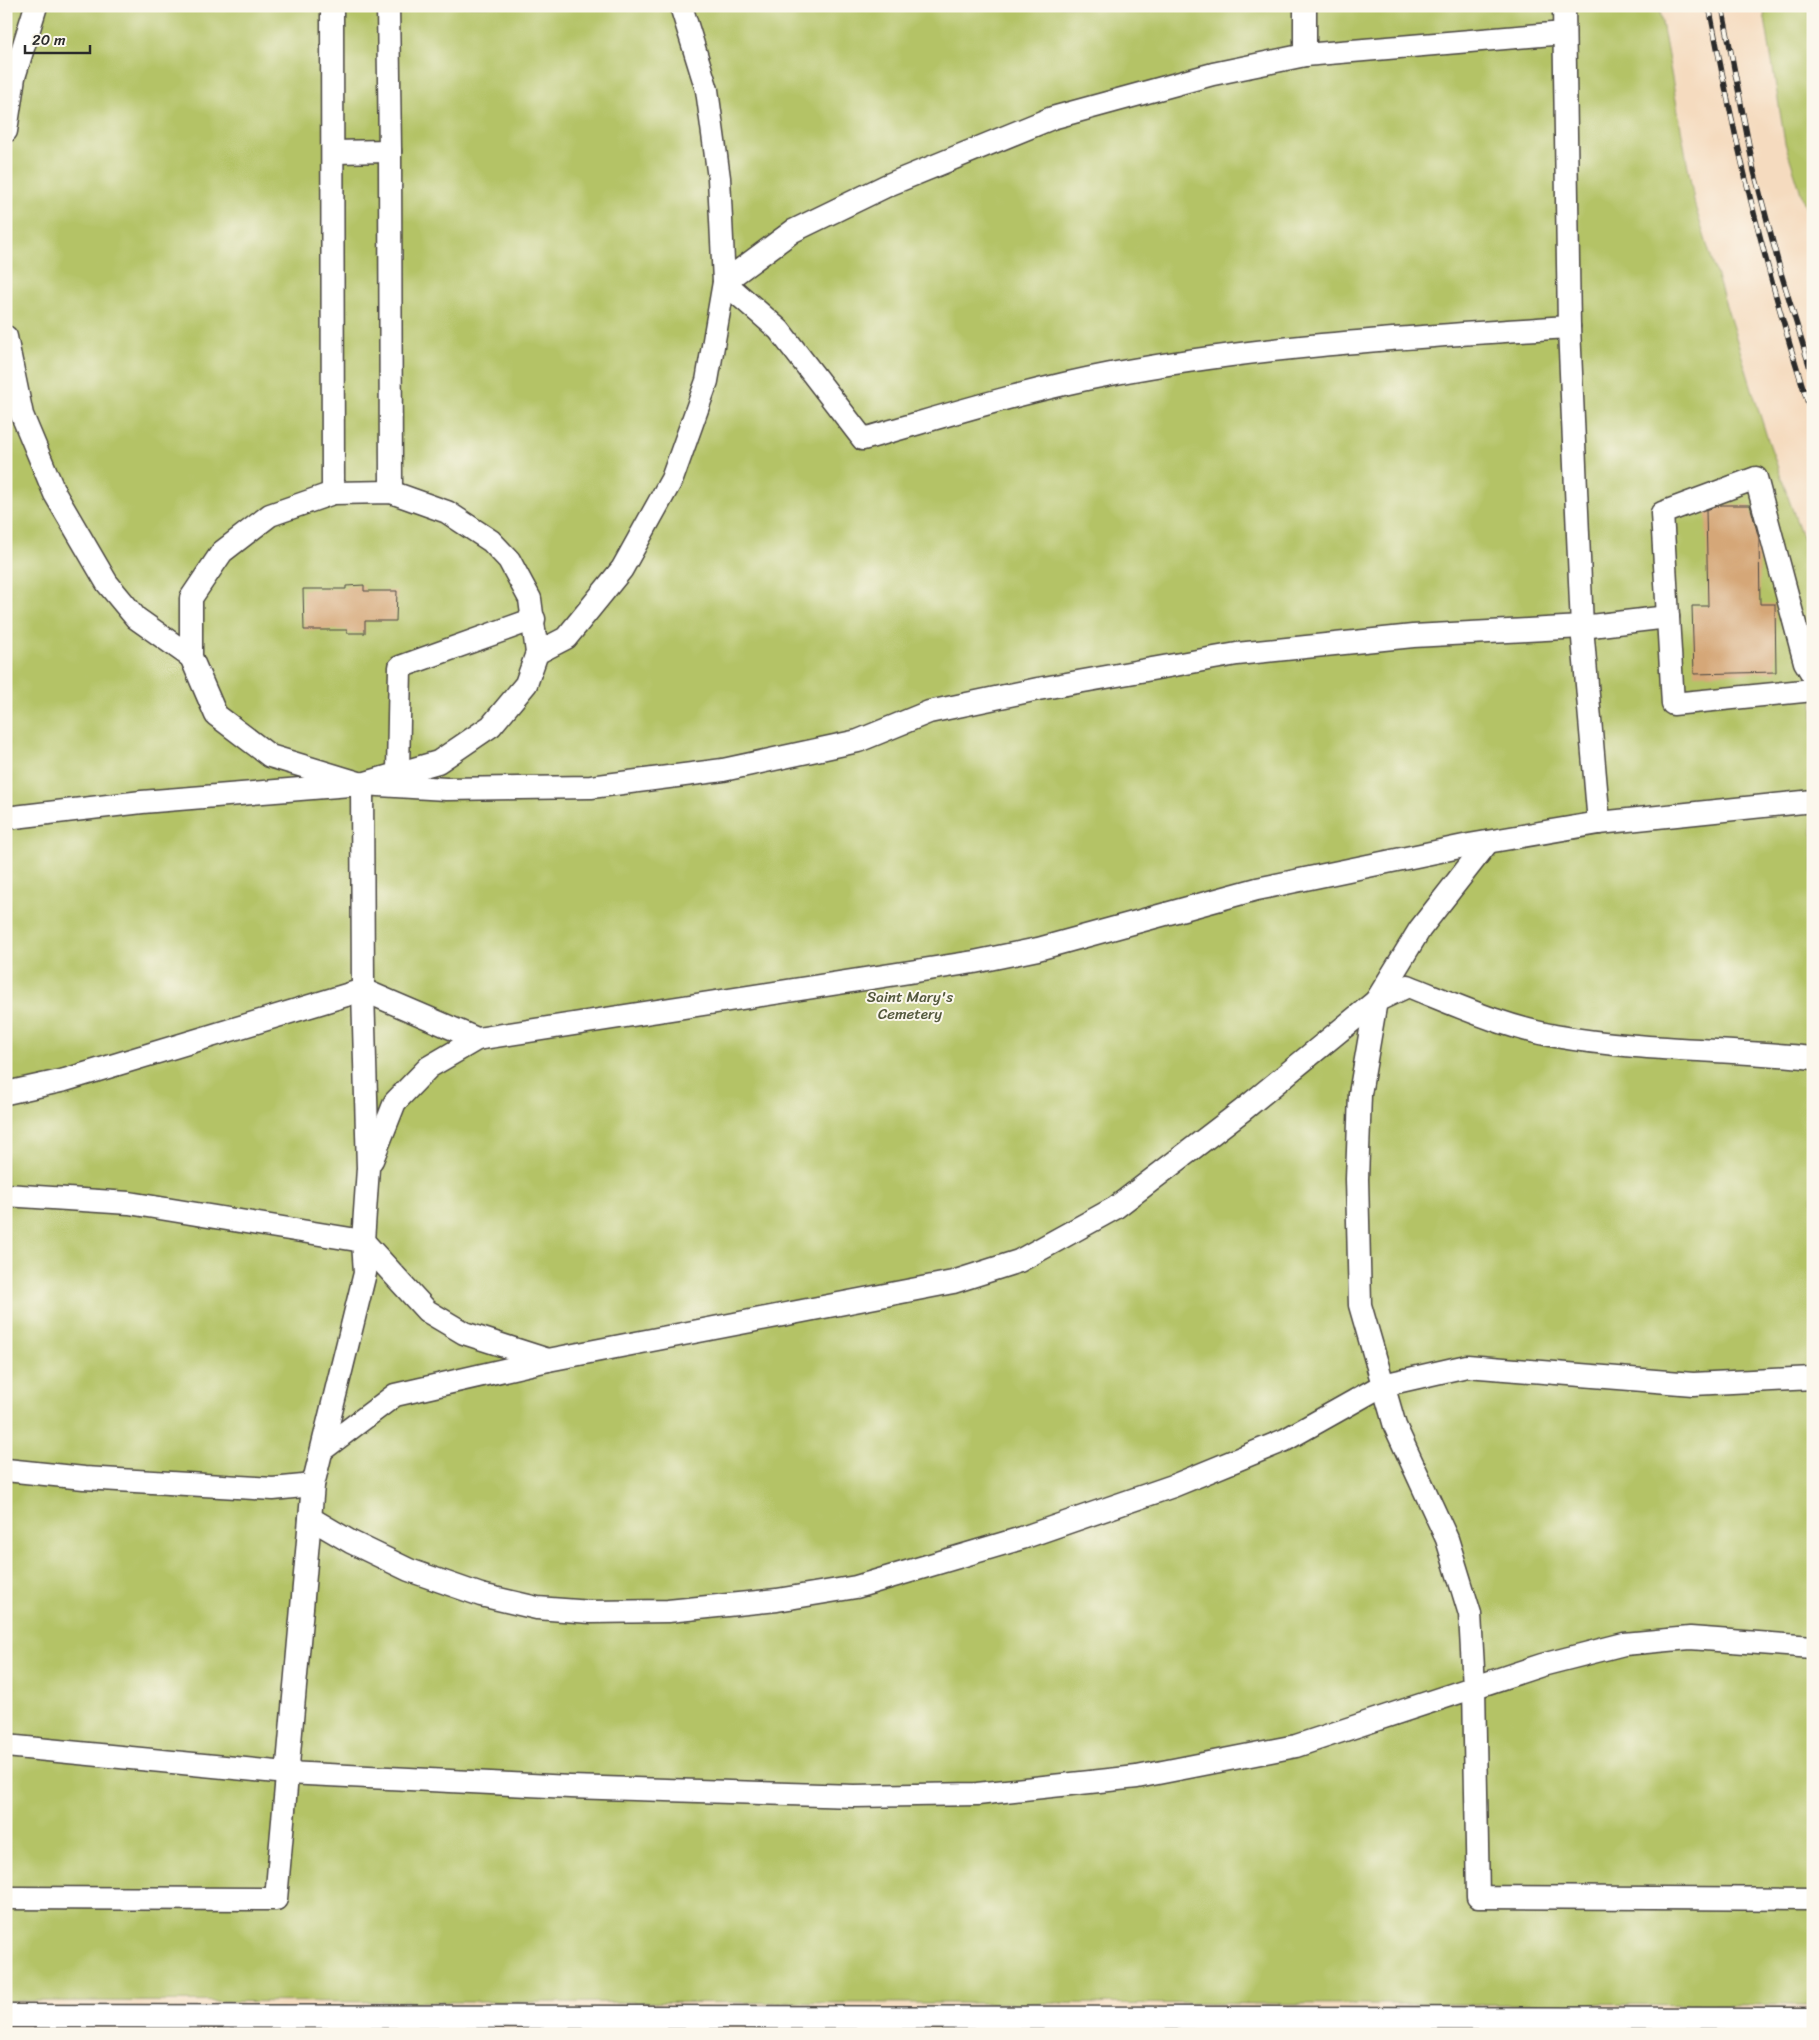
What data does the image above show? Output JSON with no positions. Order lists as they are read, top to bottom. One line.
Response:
{"parks":["Saint Mary's Cemetery"],"scale_bar":"20 m"}
